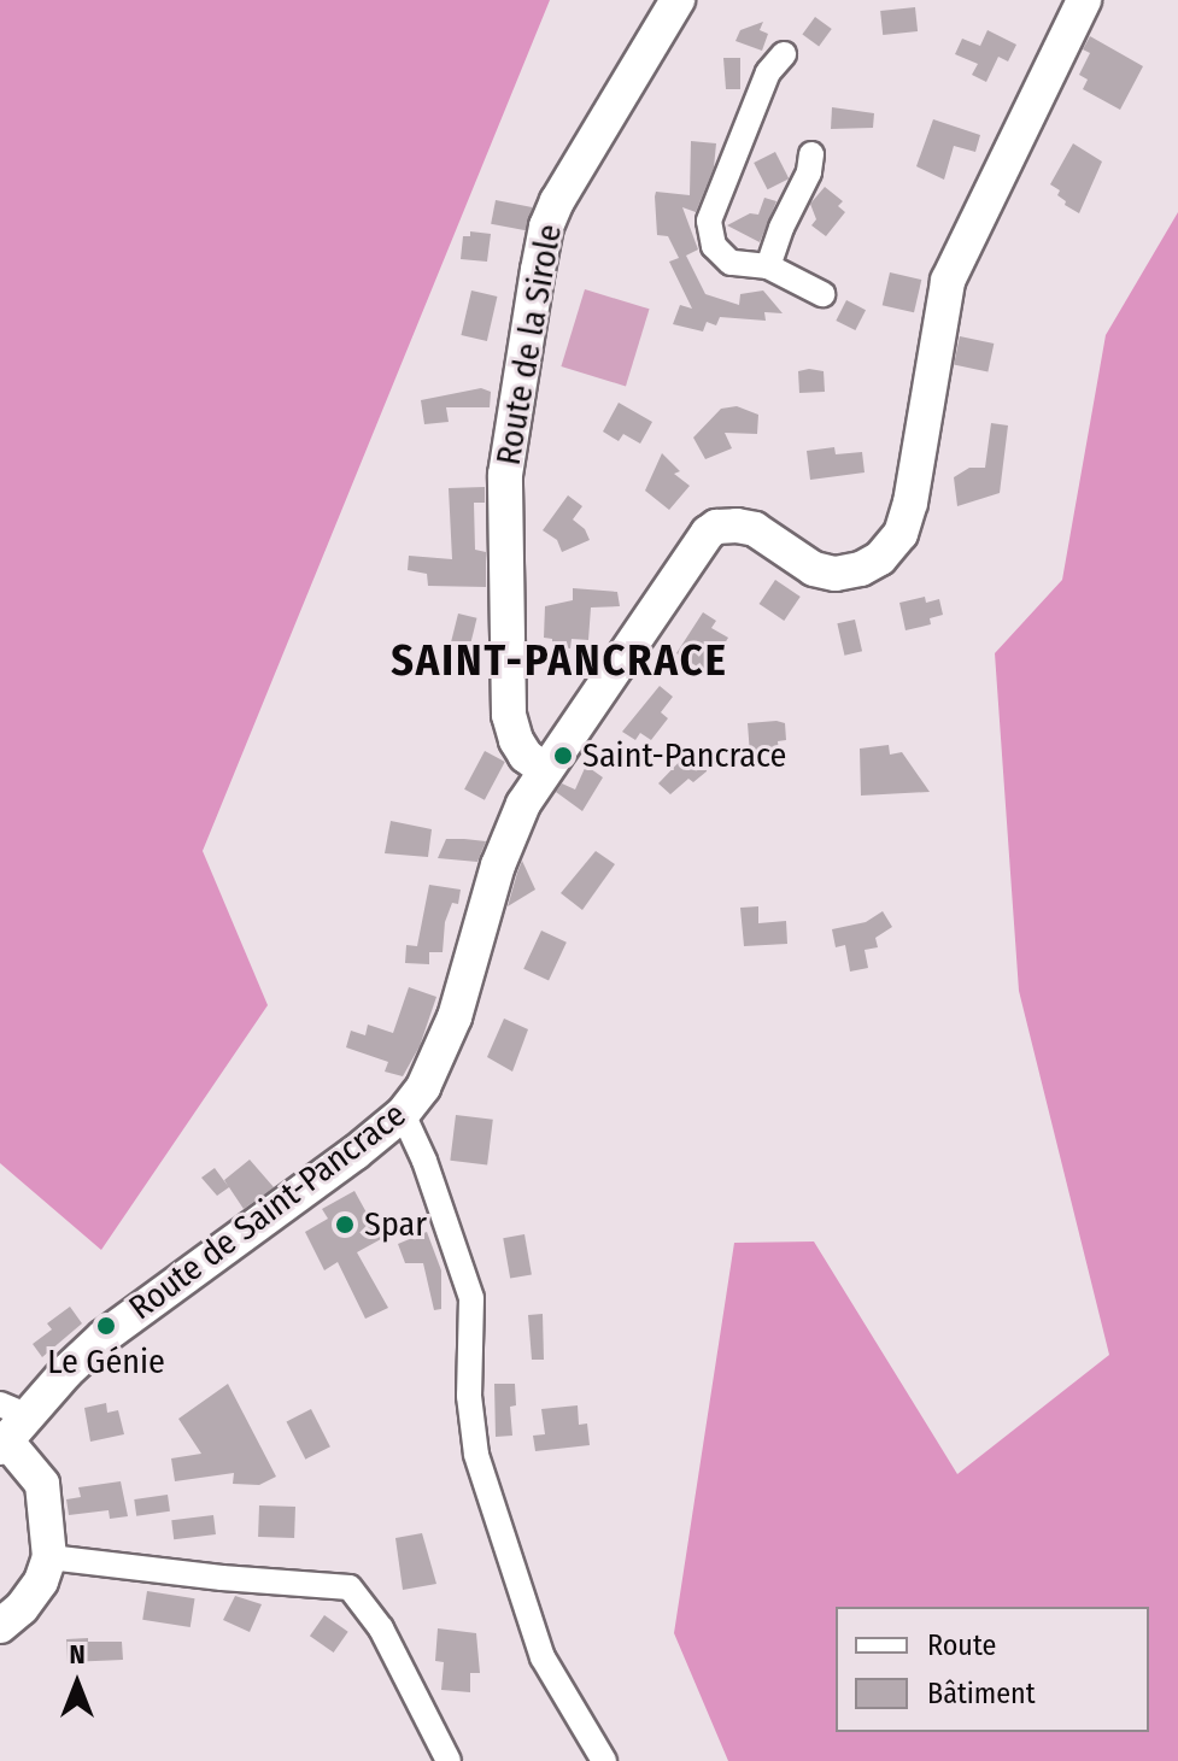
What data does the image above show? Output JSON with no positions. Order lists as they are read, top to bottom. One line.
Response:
{"streets":{"street":["Route de la Sirole","Route de Saint-Pancrace"]},"crossings":[["Route de la Sirole","Route de Saint-Pancrace"]],"districts":["SAINT-PANCRACE"],"places":["Saint-Pancrace","Spar","Le Génie"],"legend":["Route","Bâtiment"],"north":"top"}
